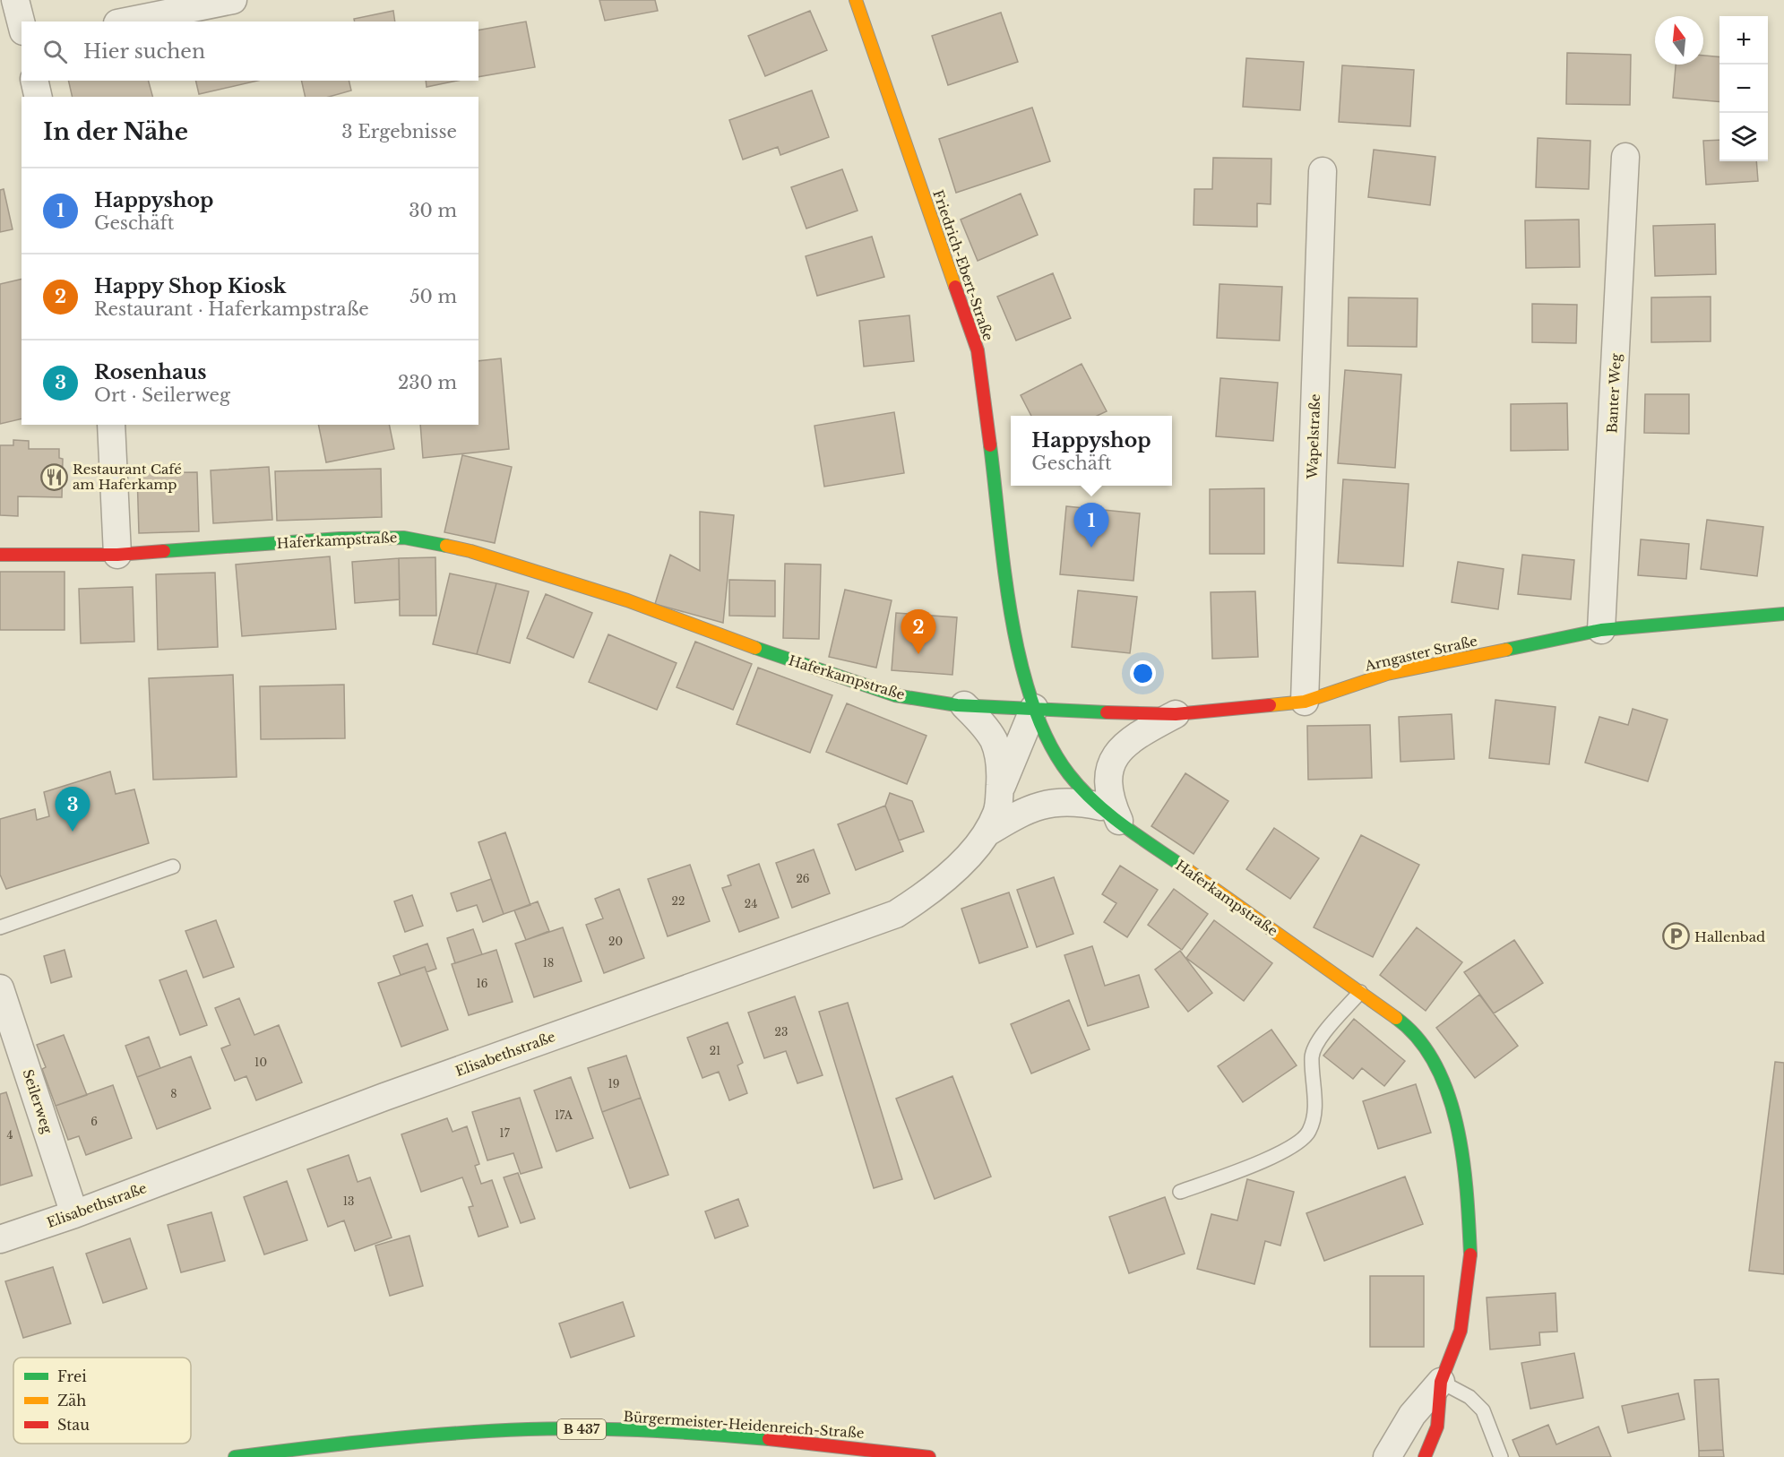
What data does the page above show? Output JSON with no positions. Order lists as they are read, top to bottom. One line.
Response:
{"streets":{"street":["Friedrich-Ebert-Straße","Banter Weg","Wapelstraße","Haferkampstraße","Arngaster Straße","Elisabethstraße","Seilerweg","Bürgermeister-Heidenreich-Straße","B 437"]},"crossings":[["Friedrich-Ebert-Straße","Haferkampstraße"],["Friedrich-Ebert-Straße","Arngaster Straße"],["Banter Weg","Arngaster Straße"],["Wapelstraße","Arngaster Straße"],["Haferkampstraße","Arngaster Straße"],["Elisabethstraße","Seilerweg"]],"places":{"restaurant":["Restaurant Café am Haferkamp"],"parking":["Hallenbad"]},"house_numbers":["26","22","24","20","18","16","23","21","10","19","8","17A","6","17","4","13"],"legend":["Frei","Zäh","Stau"],"north":"top","page":{"map_buttons":["+","−"],"search":"Hier suchen","heading":["In der Nähe","3 Ergebnisse"],"list":[{"mark":"1","name":"Happyshop","note":"Geschäft","value":"30 m"},{"mark":"2","name":"Happy Shop Kiosk","note":"Restaurant · Haferkampstraße","value":"50 m"},{"mark":"3","name":"Rosenhaus","note":"Ort · Seilerweg","value":"230 m"}],"popup":["Happyshop","Geschäft"],"pins":["1","2","3"]}}
